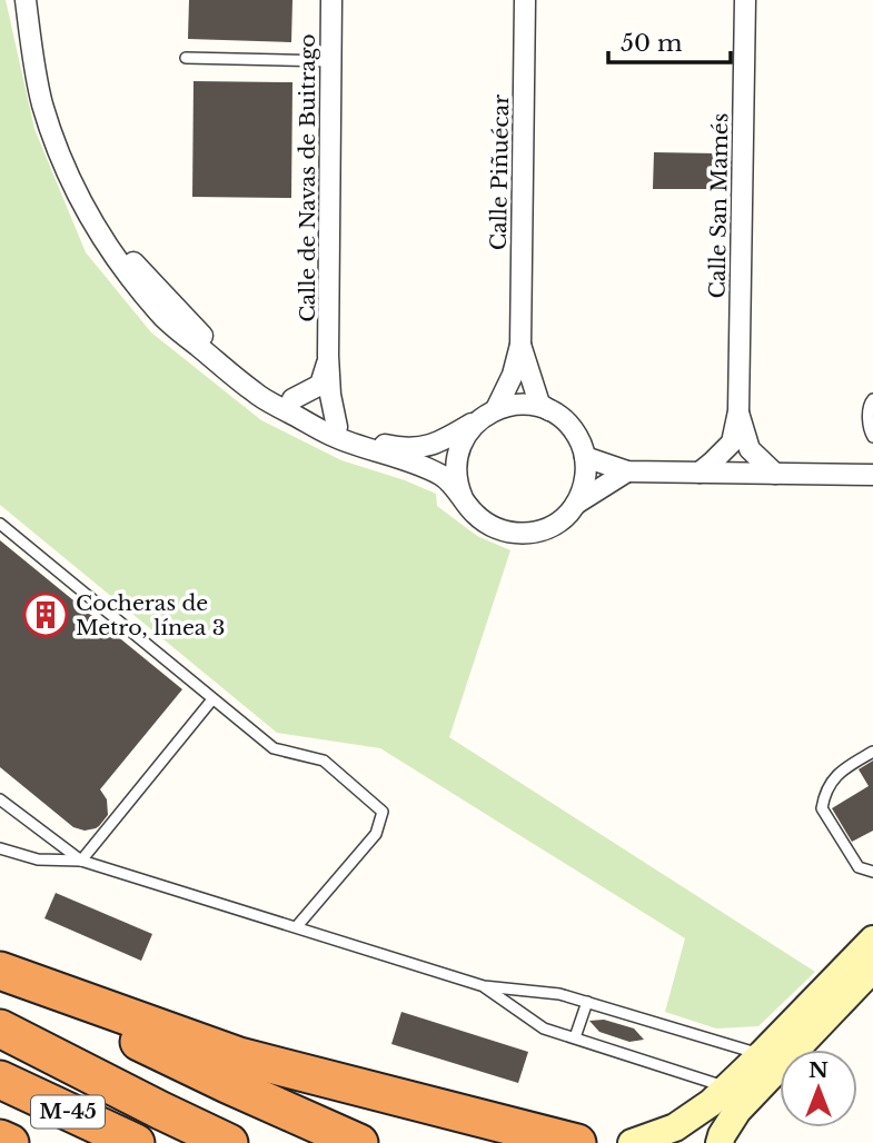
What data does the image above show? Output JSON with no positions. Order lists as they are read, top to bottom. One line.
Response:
{"streets":{"highway":["M-45"],"street":["Calle Piñuécar","Calle de Navas de Buitrago","Calle San Mamés"]},"places":{"building":["Cocheras de Metro, línea 3"]},"scale_bar":"50 m","north":"top"}
